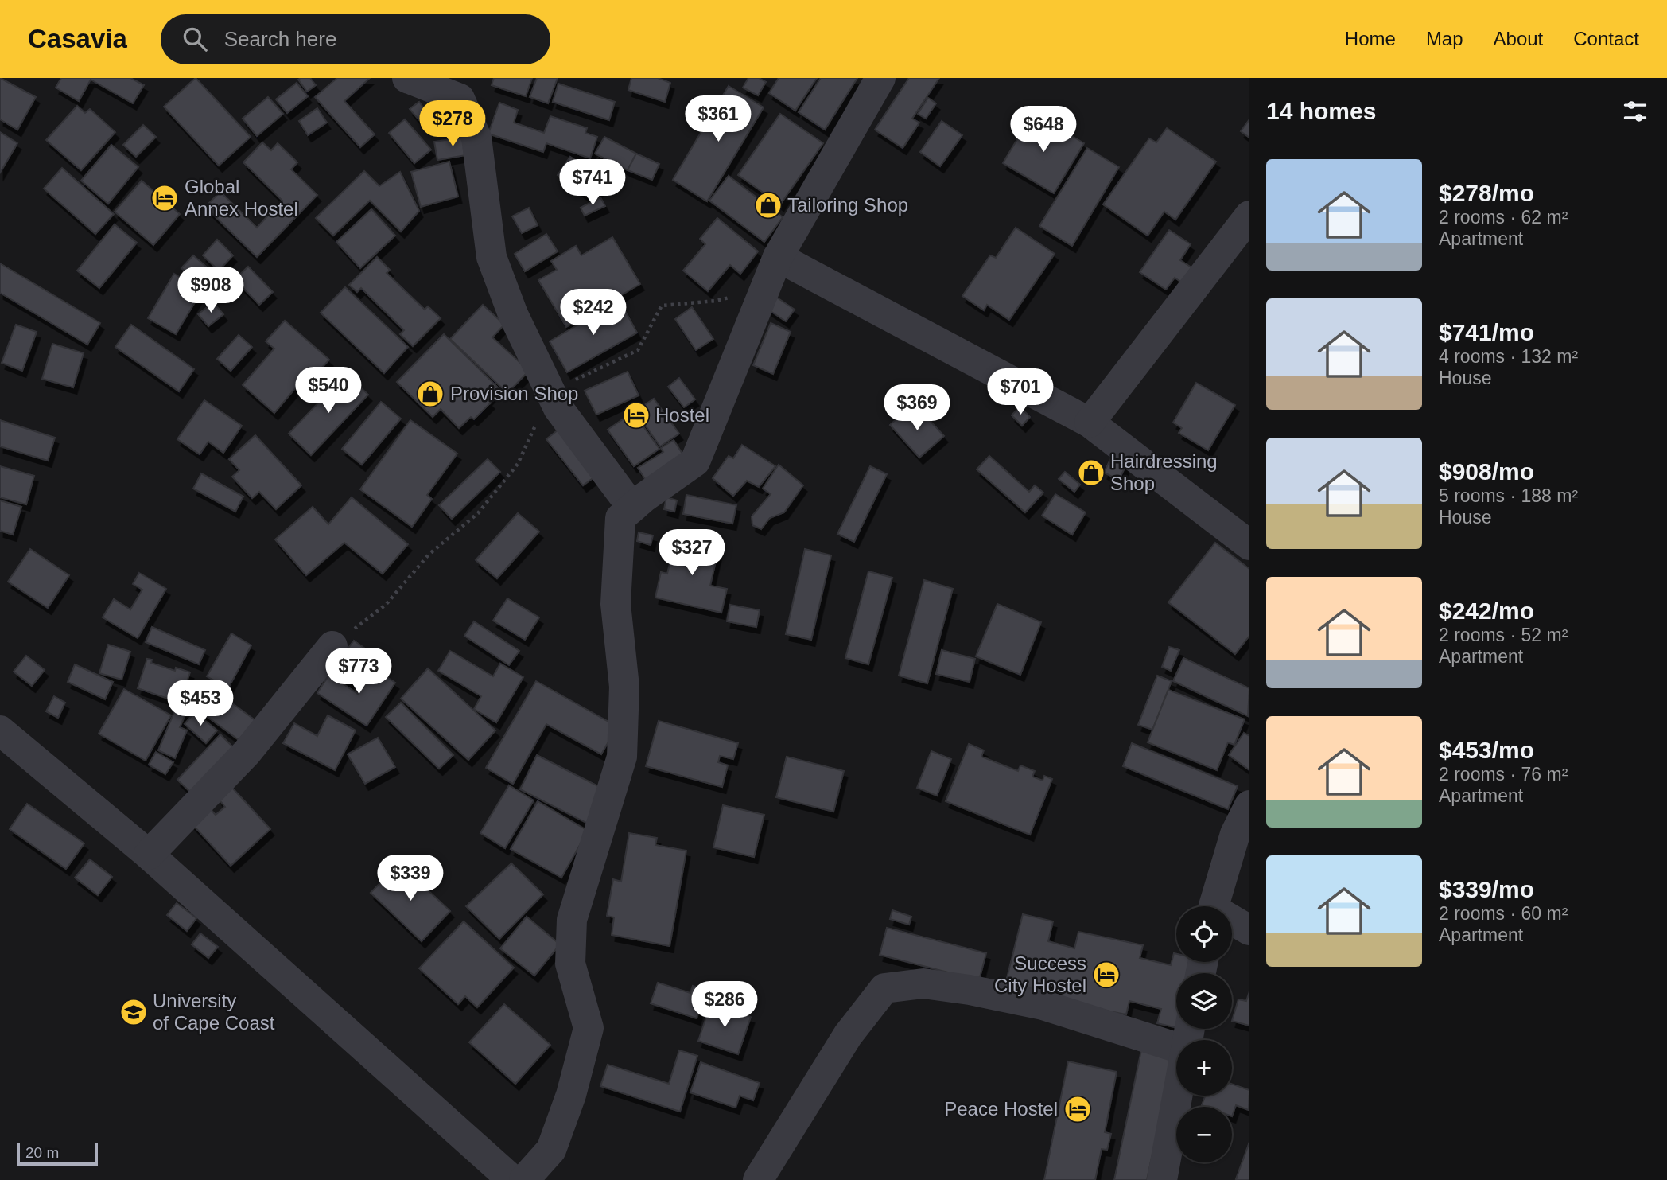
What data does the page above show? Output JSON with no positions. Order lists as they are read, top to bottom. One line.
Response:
{"places":{"hotel":["Global Annex Hostel","Hostel","Success City Hostel","Peace Hostel"],"shop":["Tailoring Shop","Provision Shop","Hairdressing Shop"],"school or university":["University of Cape Coast"]},"scale_bar":"20 m","page":{"header":"Casavia","search":"Search here","nav":["Home","Map","About","Contact"],"heading":"14 homes","price":["$361","$278","$648","$741","$908","$242","$540","$701","$369","$327","$773","$453","$339","$286"],"list":[{"name":"$278/mo","note":"2 rooms · 62 m² · Apartment"},{"name":"$741/mo","note":"4 rooms · 132 m² · House"},{"name":"$908/mo","note":"5 rooms · 188 m² · House"},{"name":"$242/mo","note":"2 rooms · 52 m² · Apartment"},{"name":"$453/mo","note":"2 rooms · 76 m² · Apartment"},{"name":"$339/mo","note":"2 rooms · 60 m² · Apartment"}],"map_buttons":["+","−"],"scale":"20 m"}}
